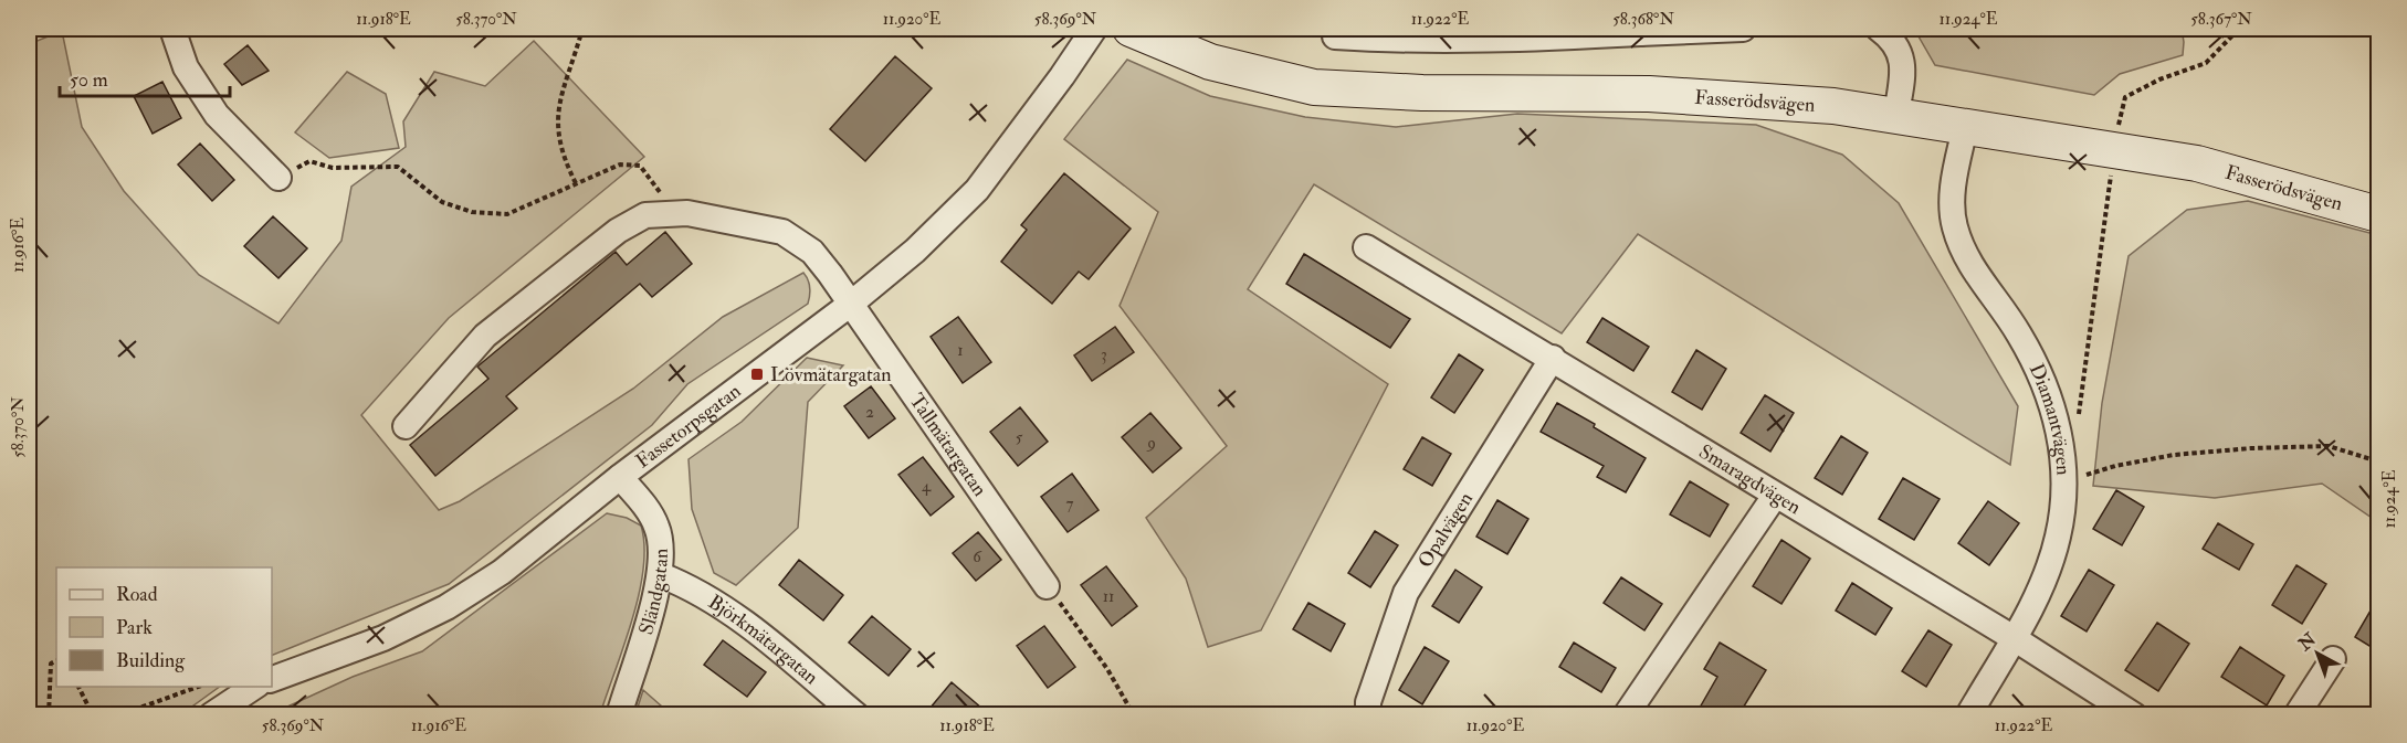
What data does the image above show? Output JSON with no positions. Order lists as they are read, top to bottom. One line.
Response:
{"streets":{"street":["Fasserödsvägen","Diamantvägen","Fassetorpsgatan","Tallmätargatan","Smaragdvägen","Opalvägen","Sländgatan","Björkmätargatan"]},"crossings":[["Fasserödsvägen","Diamantvägen"],["Diamantvägen","Smaragdvägen"],["Fassetorpsgatan","Tallmätargatan"],["Fassetorpsgatan","Sländgatan"],["Smaragdvägen","Opalvägen"],["Sländgatan","Björkmätargatan"]],"places":{"transit":["Lövmätargatan"]},"house_numbers":["1","3","2","5","9","4","7","6","11"],"legend":["Road","Park","Building"],"scale_bar":"50 m","north":"top left","coordinates":["11.918°E","58.370°N","11.920°E","58.369°N","11.922°E","58.368°N","11.924°E","58.367°N","11.916°E"]}
